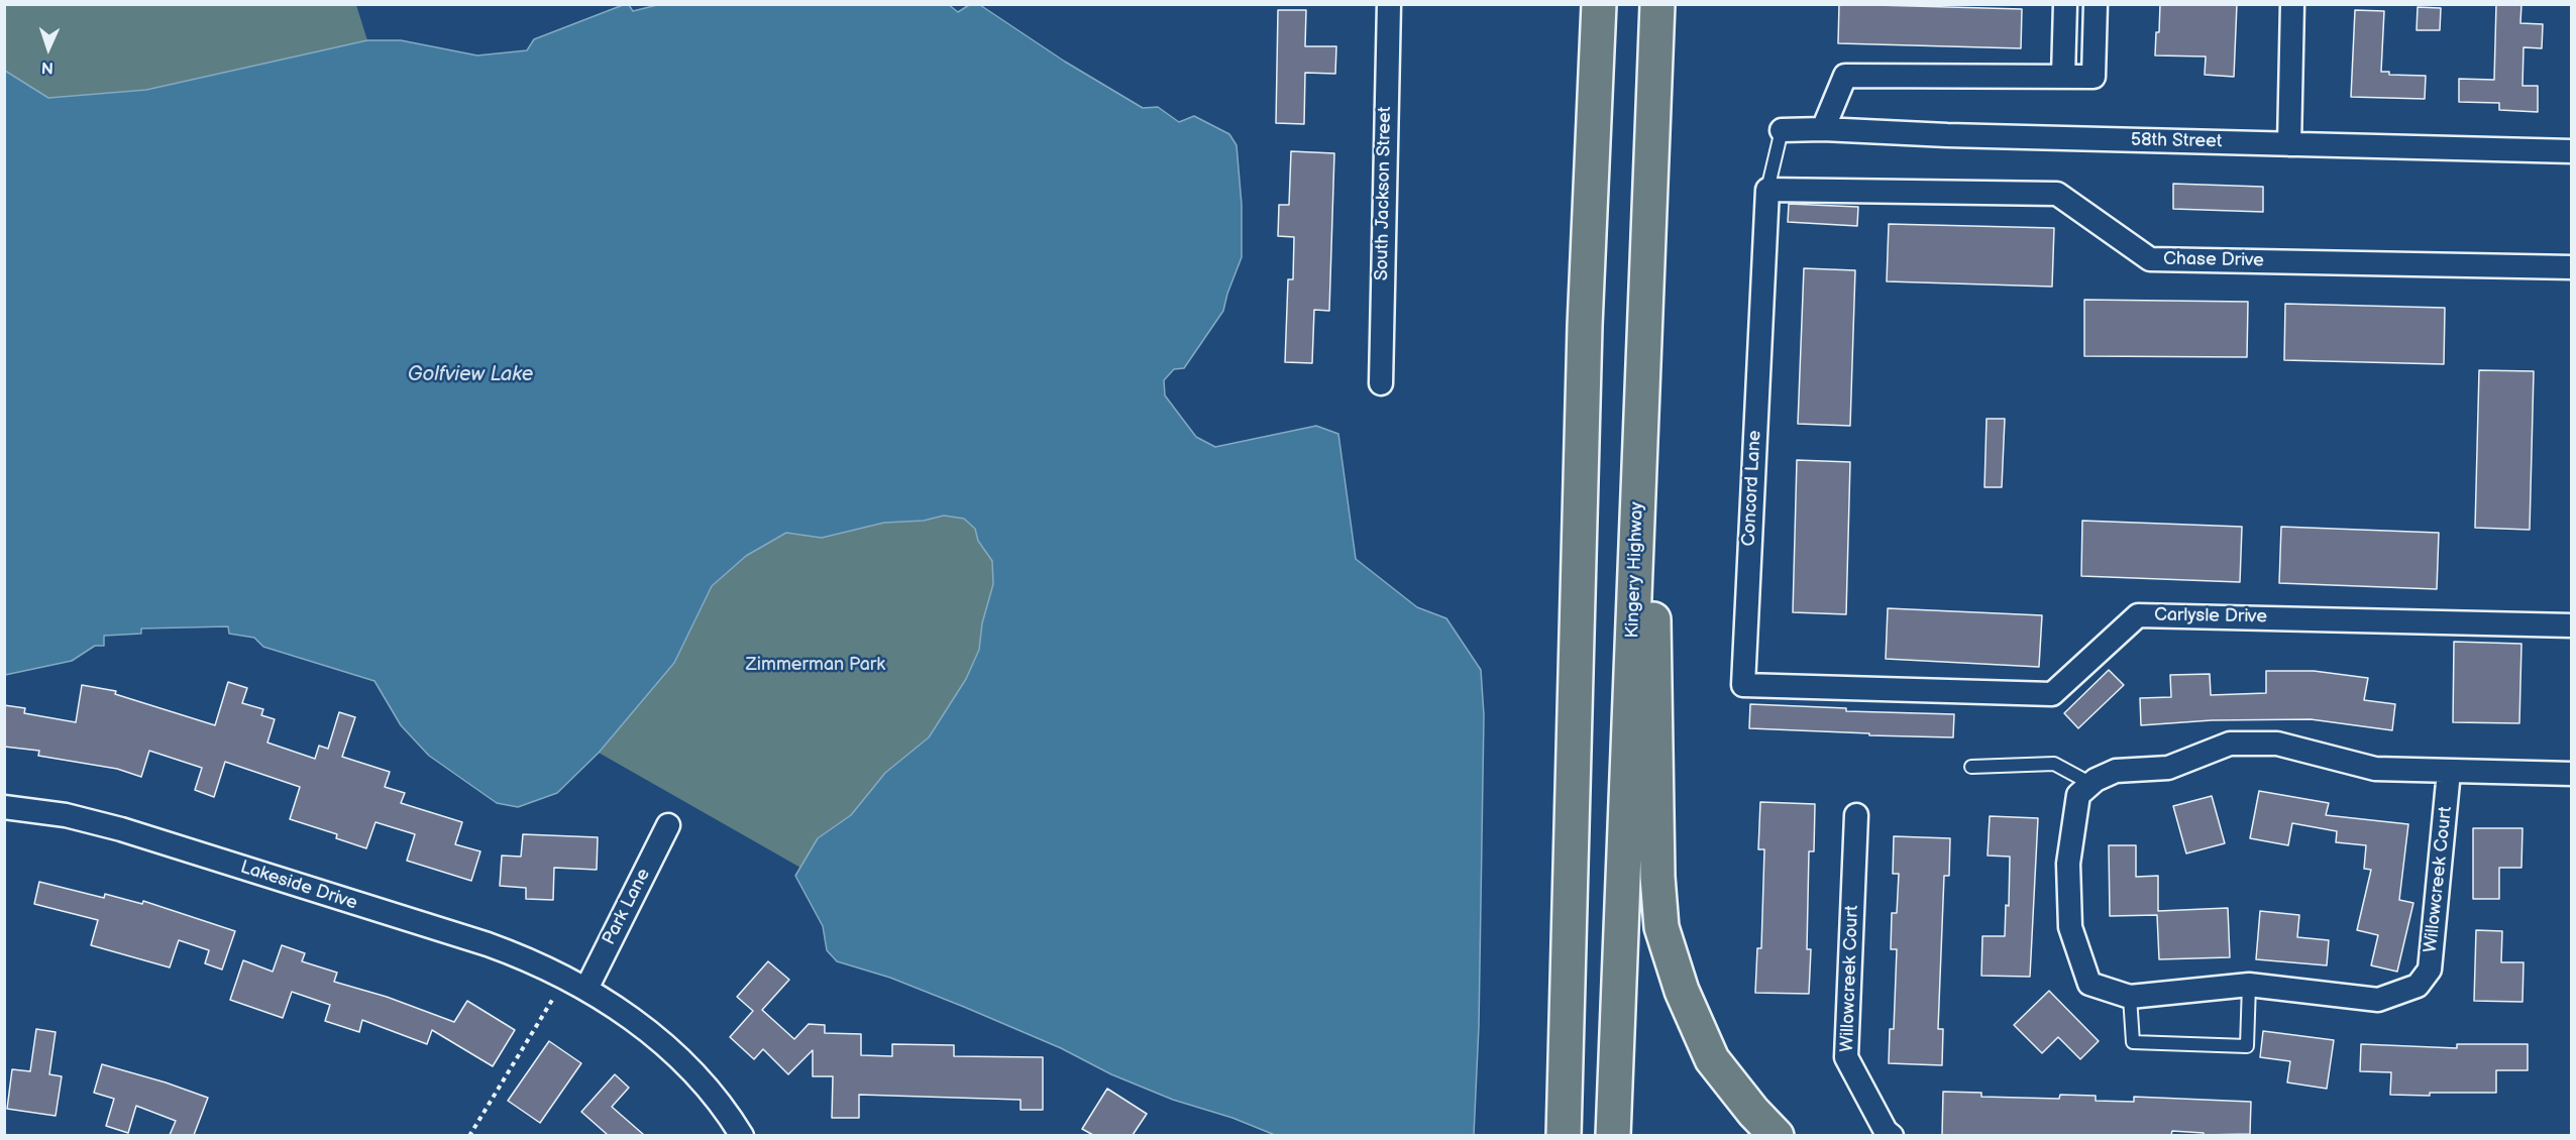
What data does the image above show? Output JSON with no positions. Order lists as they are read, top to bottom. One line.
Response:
{"streets":{"highway":["Kingery Highway"],"street":["58th Street","South Jackson Street","Chase Drive","Concord Lane","Carlysle Drive","Willowcreek Court","Lakeside Drive","Park Lane"]},"crossings":[["Chase Drive","Concord Lane"],["Concord Lane","Carlysle Drive"],["Lakeside Drive","Park Lane"]],"water":["Golfview Lake"],"parks":["Zimmerman Park"],"north":"bottom"}
